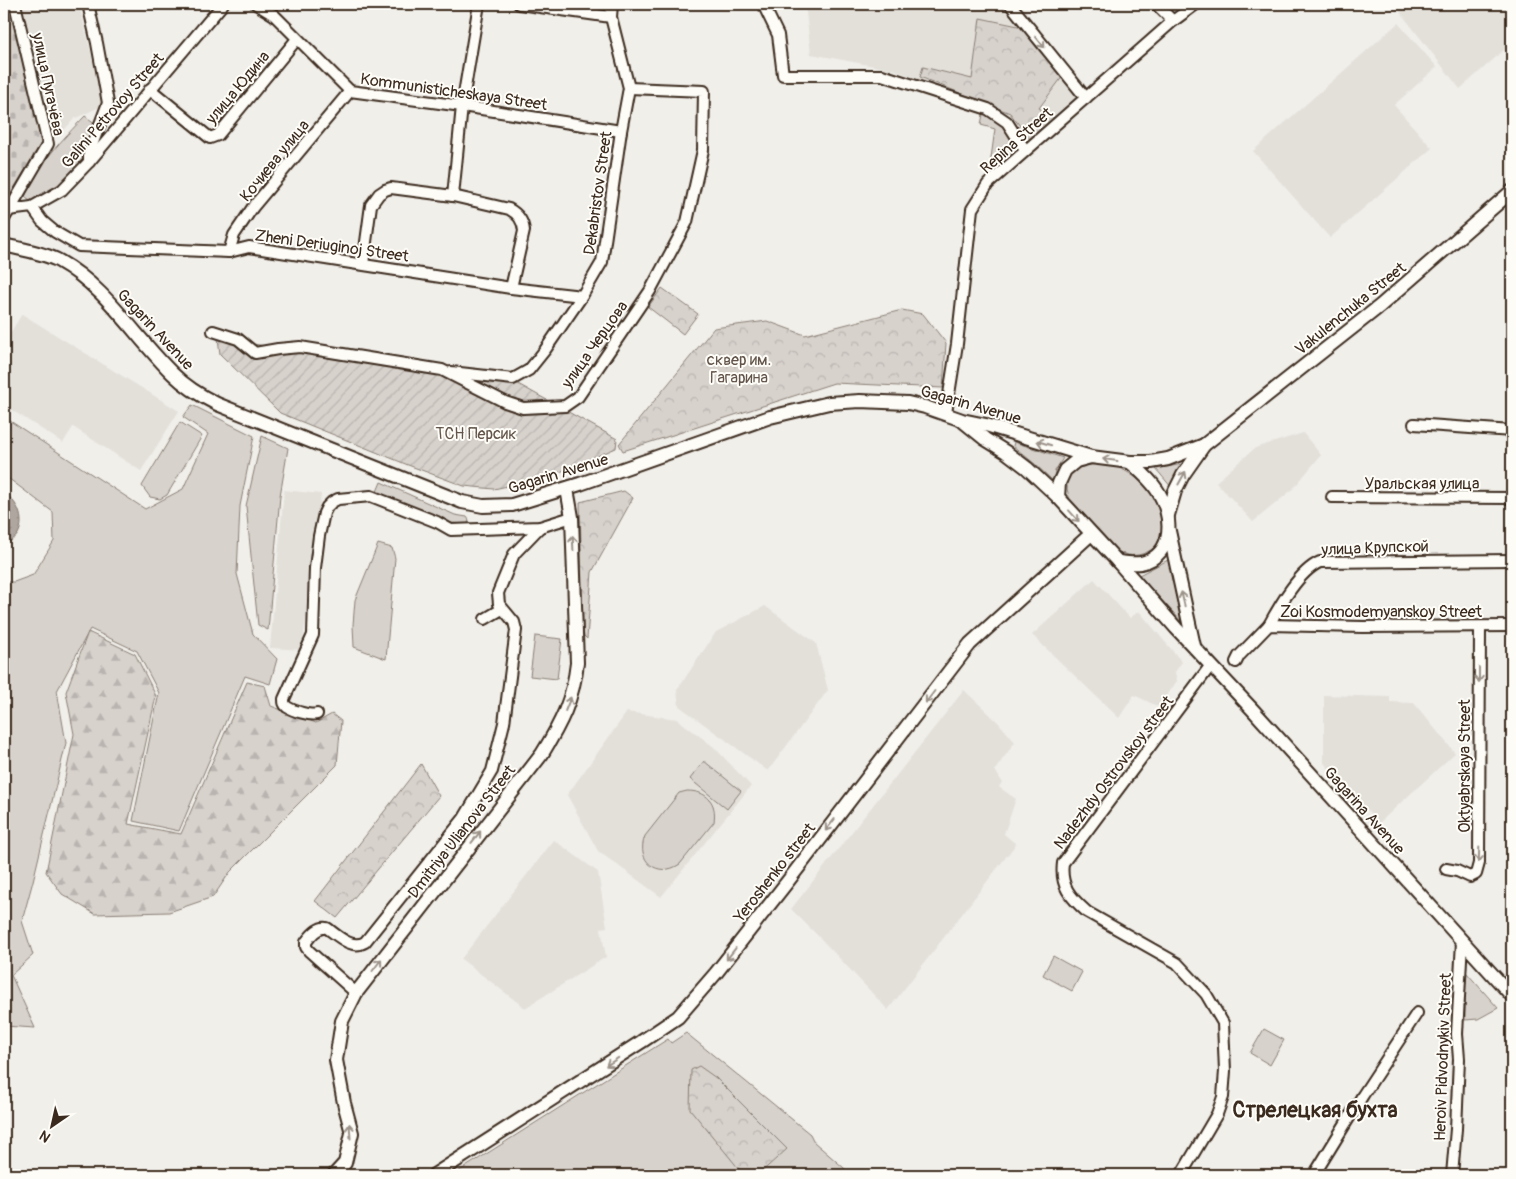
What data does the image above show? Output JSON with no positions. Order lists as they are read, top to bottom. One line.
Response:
{"streets":{"main road":["Vakulenchuka Street","Gagarin Avenue","Gagarina Avenue","Dmitriya Ulianova Street","Yeroshenko street"],"street":["улица Пугачёва","улица Юдина","Kommunisticheskaya Street","Galini Petrovoy Street","Repina Street","Кочиева улица","Dekabristov Street","Zheni Deriuginoj Street","улица Черцова","Уральская улица","улица Крупской","Zoi Kosmodemyanskoy Street","Oktyabrskaya Street","Nadezhdy Ostrovskoy street","Heroiv Pidvodnykiv Street"]},"crossings":[["улица Пугачёва","Galini Petrovoy Street"],["улица Юдина","Kommunisticheskaya Street"],["улица Юдина","Galini Petrovoy Street"],["Kommunisticheskaya Street","Кочиева улица"],["Kommunisticheskaya Street","Dekabristov Street"],["Galini Petrovoy Street","Zheni Deriuginoj Street"],["Repina Street","Gagarin Avenue"],["Кочиева улица","Zheni Deriuginoj Street"],["Dekabristov Street","Zheni Deriuginoj Street"],["Dekabristov Street","улица Черцова"],["Vakulenchuka Street","Gagarin Avenue"],["Vakulenchuka Street","Gagarina Avenue"],["Vakulenchuka Street","Yeroshenko street"],["Gagarin Avenue","Gagarina Avenue"],["Gagarin Avenue","Dmitriya Ulianova Street"],["Gagarin Avenue","Yeroshenko street"],["улица Крупской","Zoi Kosmodemyanskoy Street"],["Zoi Kosmodemyanskoy Street","Oktyabrskaya Street"],["Nadezhdy Ostrovskoy street","Gagarina Avenue"],["Gagarina Avenue","Yeroshenko street"],["Gagarina Avenue","Heroiv Pidvodnykiv Street"]],"one_way":["Oktyabrskaya Street","Dmitriya Ulianova Street","Yeroshenko street"],"districts":["Стрелецкая бухта"],"parks":["сквер им. Гагарина","ТСН Персик"],"north":"bottom left"}
